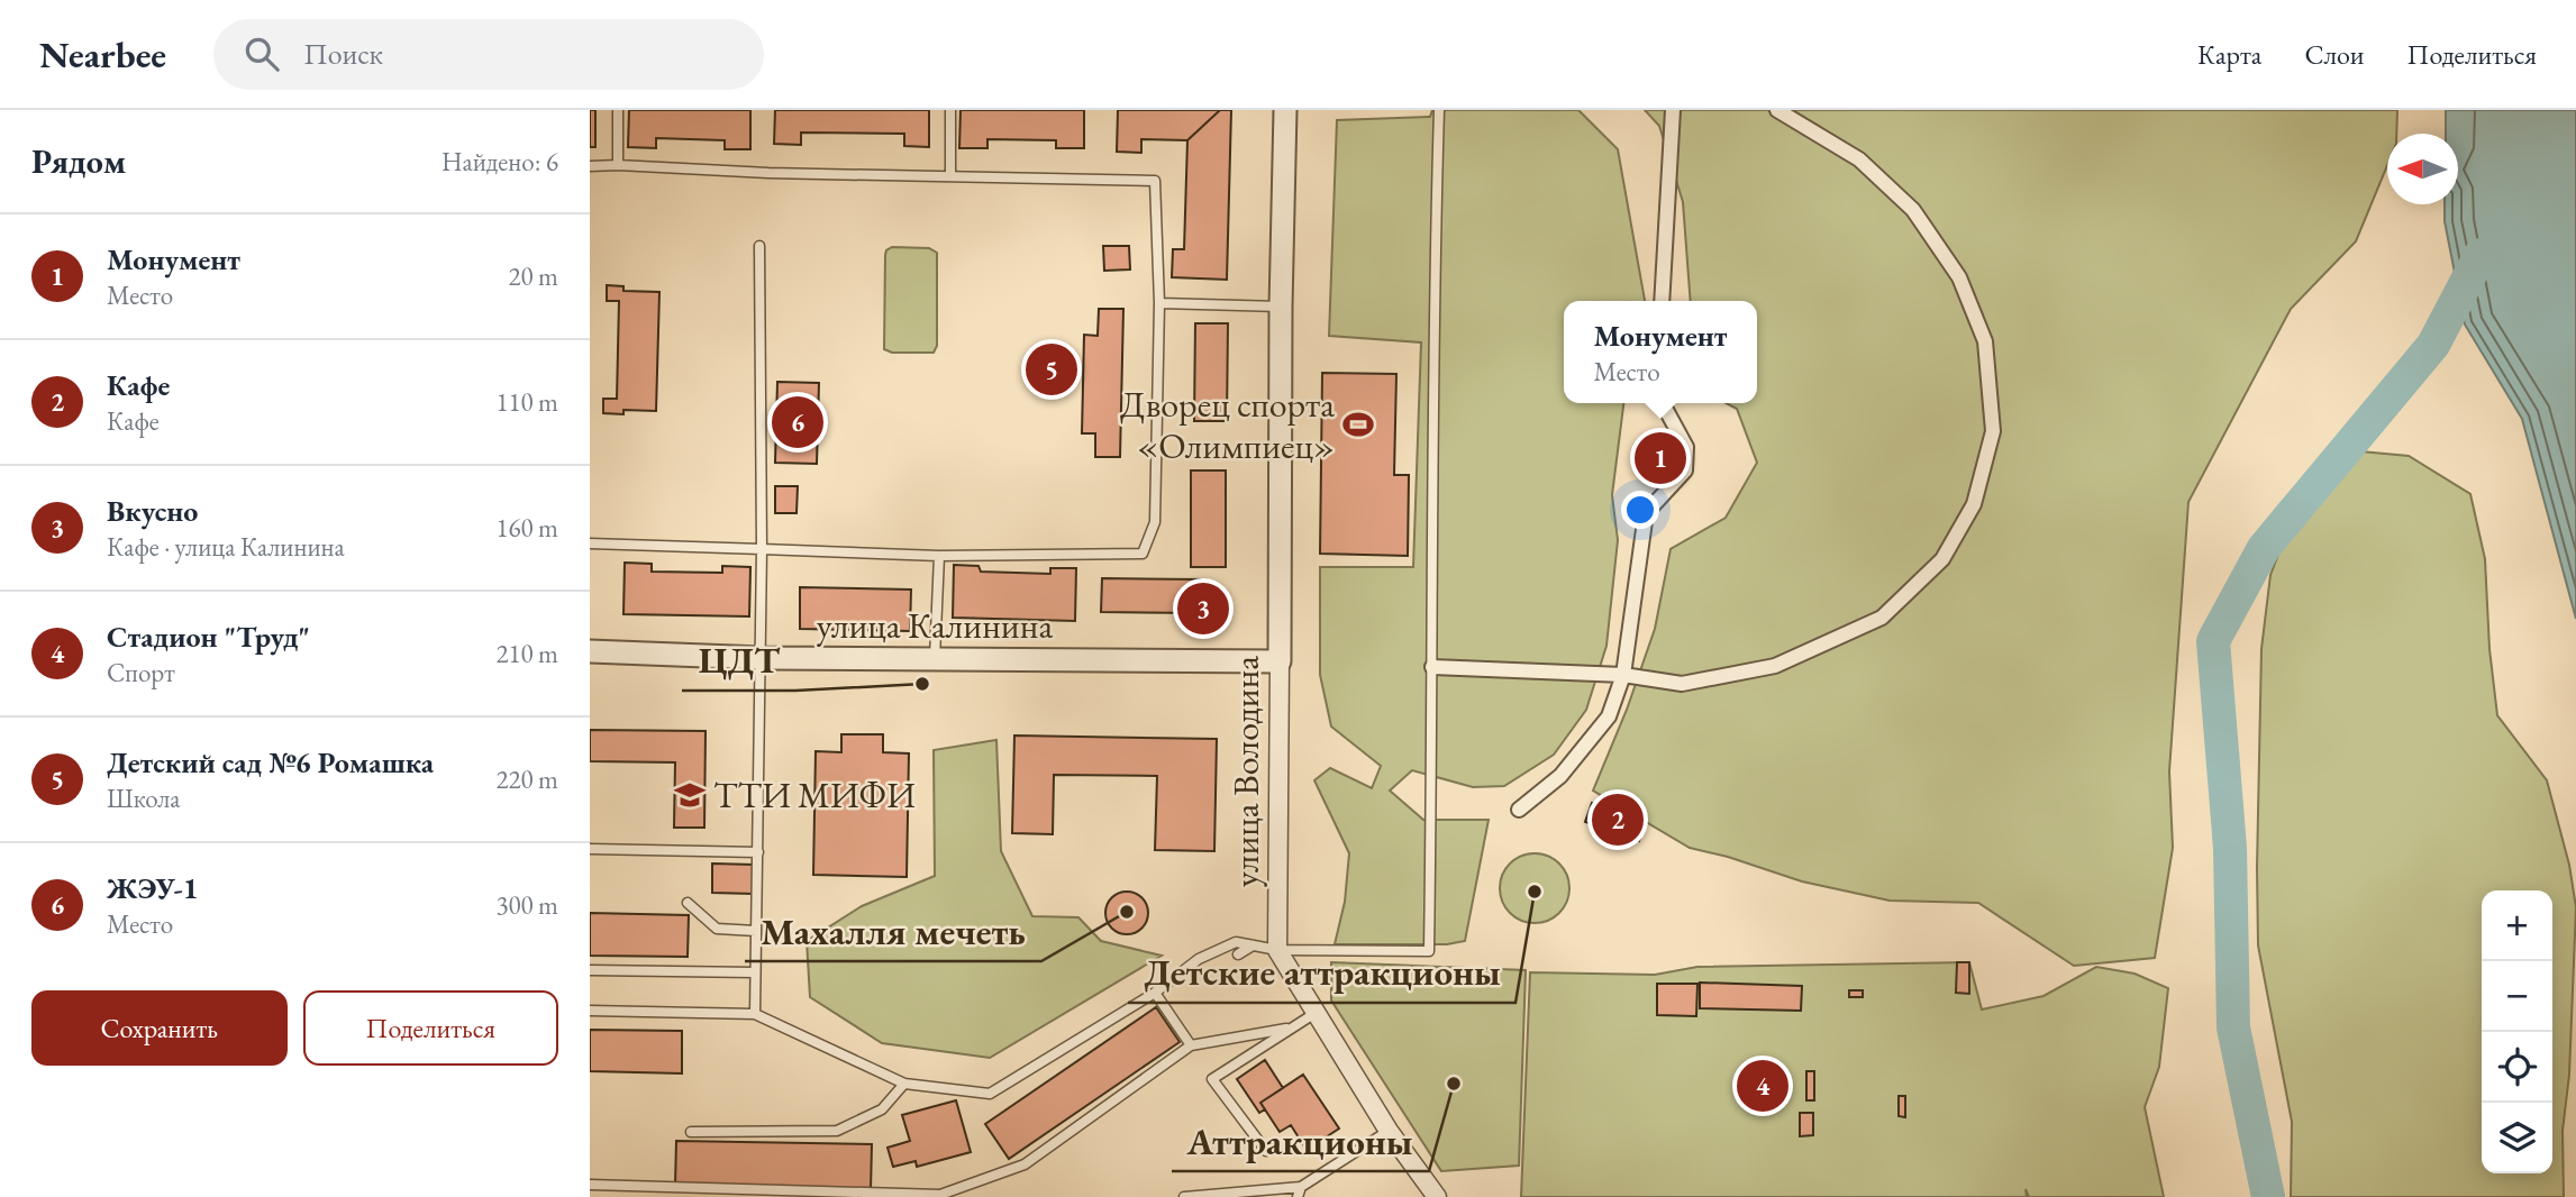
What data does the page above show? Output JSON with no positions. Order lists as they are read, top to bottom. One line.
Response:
{"streets":{"street":["улица Калинина","улица Володина"]},"crossings":[["улица Калинина","улица Володина"]],"places":{"sports":["Дворец спорта «Олимпиец»"],"other":["ЦДТ","Детские аттракционы","Махалля мечеть","Аттракционы"],"school or university":["ТТИ МИФИ"]},"north":"left","page":{"header":"Nearbee","search":"Поиск","nav":["Карта","Слои","Поделиться"],"heading":["Рядом","Найдено: 6"],"list":[{"mark":"1","name":"Монумент","note":"Место","value":"20 m"},{"mark":"2","name":"Кафе","note":"Кафе","value":"110 m"},{"mark":"3","name":"Вкусно","note":"Кафе · улица Калинина","value":"160 m"},{"mark":"4","name":"Стадион \"Труд\"","note":"Спорт","value":"210 m"},{"mark":"5","name":"Детский сад №6 Ромашка","note":"Школа","value":"220 m"},{"mark":"6","name":"ЖЭУ-1","note":"Место","value":"300 m"}],"popup":["Монумент","Место"],"pins":["5","6","1","3","2","4"],"map_buttons":["+","−"],"buttons":["Сохранить","Поделиться"]}}
